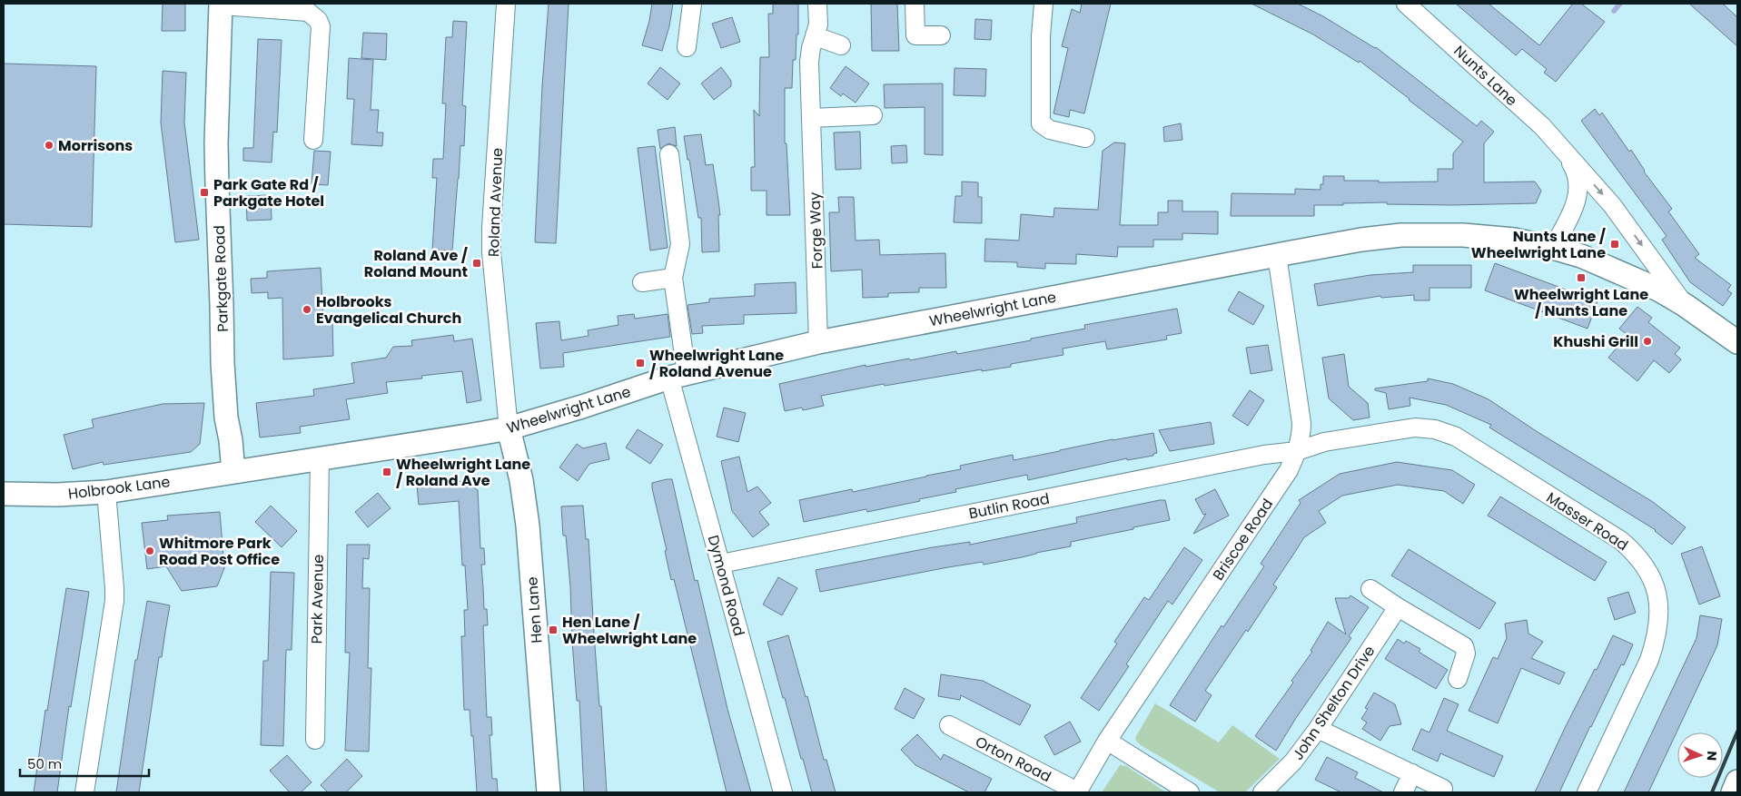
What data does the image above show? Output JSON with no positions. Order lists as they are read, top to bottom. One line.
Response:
{"streets":{"street":["Nunts Lane","Roland Avenue","Forge Way","Parkgate Road","Wheelwright Lane","Holbrook Lane","Butlin Road","Masser Road","Briscoe Road","Dymond Road","Park Avenue","Hen Lane","John Shelton Drive","Orton Road"]},"crossings":[["Nunts Lane","Wheelwright Lane"],["Roland Avenue","Wheelwright Lane"],["Roland Avenue","Hen Lane"],["Forge Way","Wheelwright Lane"],["Parkgate Road","Wheelwright Lane"],["Parkgate Road","Holbrook Lane"],["Wheelwright Lane","Holbrook Lane"],["Wheelwright Lane","Briscoe Road"],["Wheelwright Lane","Dymond Road"],["Wheelwright Lane","Park Avenue"],["Wheelwright Lane","Hen Lane"],["Butlin Road","Masser Road"],["Butlin Road","Briscoe Road"],["Butlin Road","Dymond Road"],["Masser Road","Briscoe Road"],["Briscoe Road","Orton Road"]],"one_way":["Nunts Lane"],"places":{"other":["Morrisons","Holbrooks Evangelical Church","Khushi Grill","Whitmore Park Road Post Office"],"transit":["Park Gate Rd / Parkgate Hotel","Nunts Lane / Wheelwright Lane","Roland Ave / Roland Mount","Wheelwright Lane / Nunts Lane","Wheelwright Lane / Roland Avenue","Wheelwright Lane / Roland Ave","Hen Lane / Wheelwright Lane"]},"scale_bar":"50 m","north":"right"}
